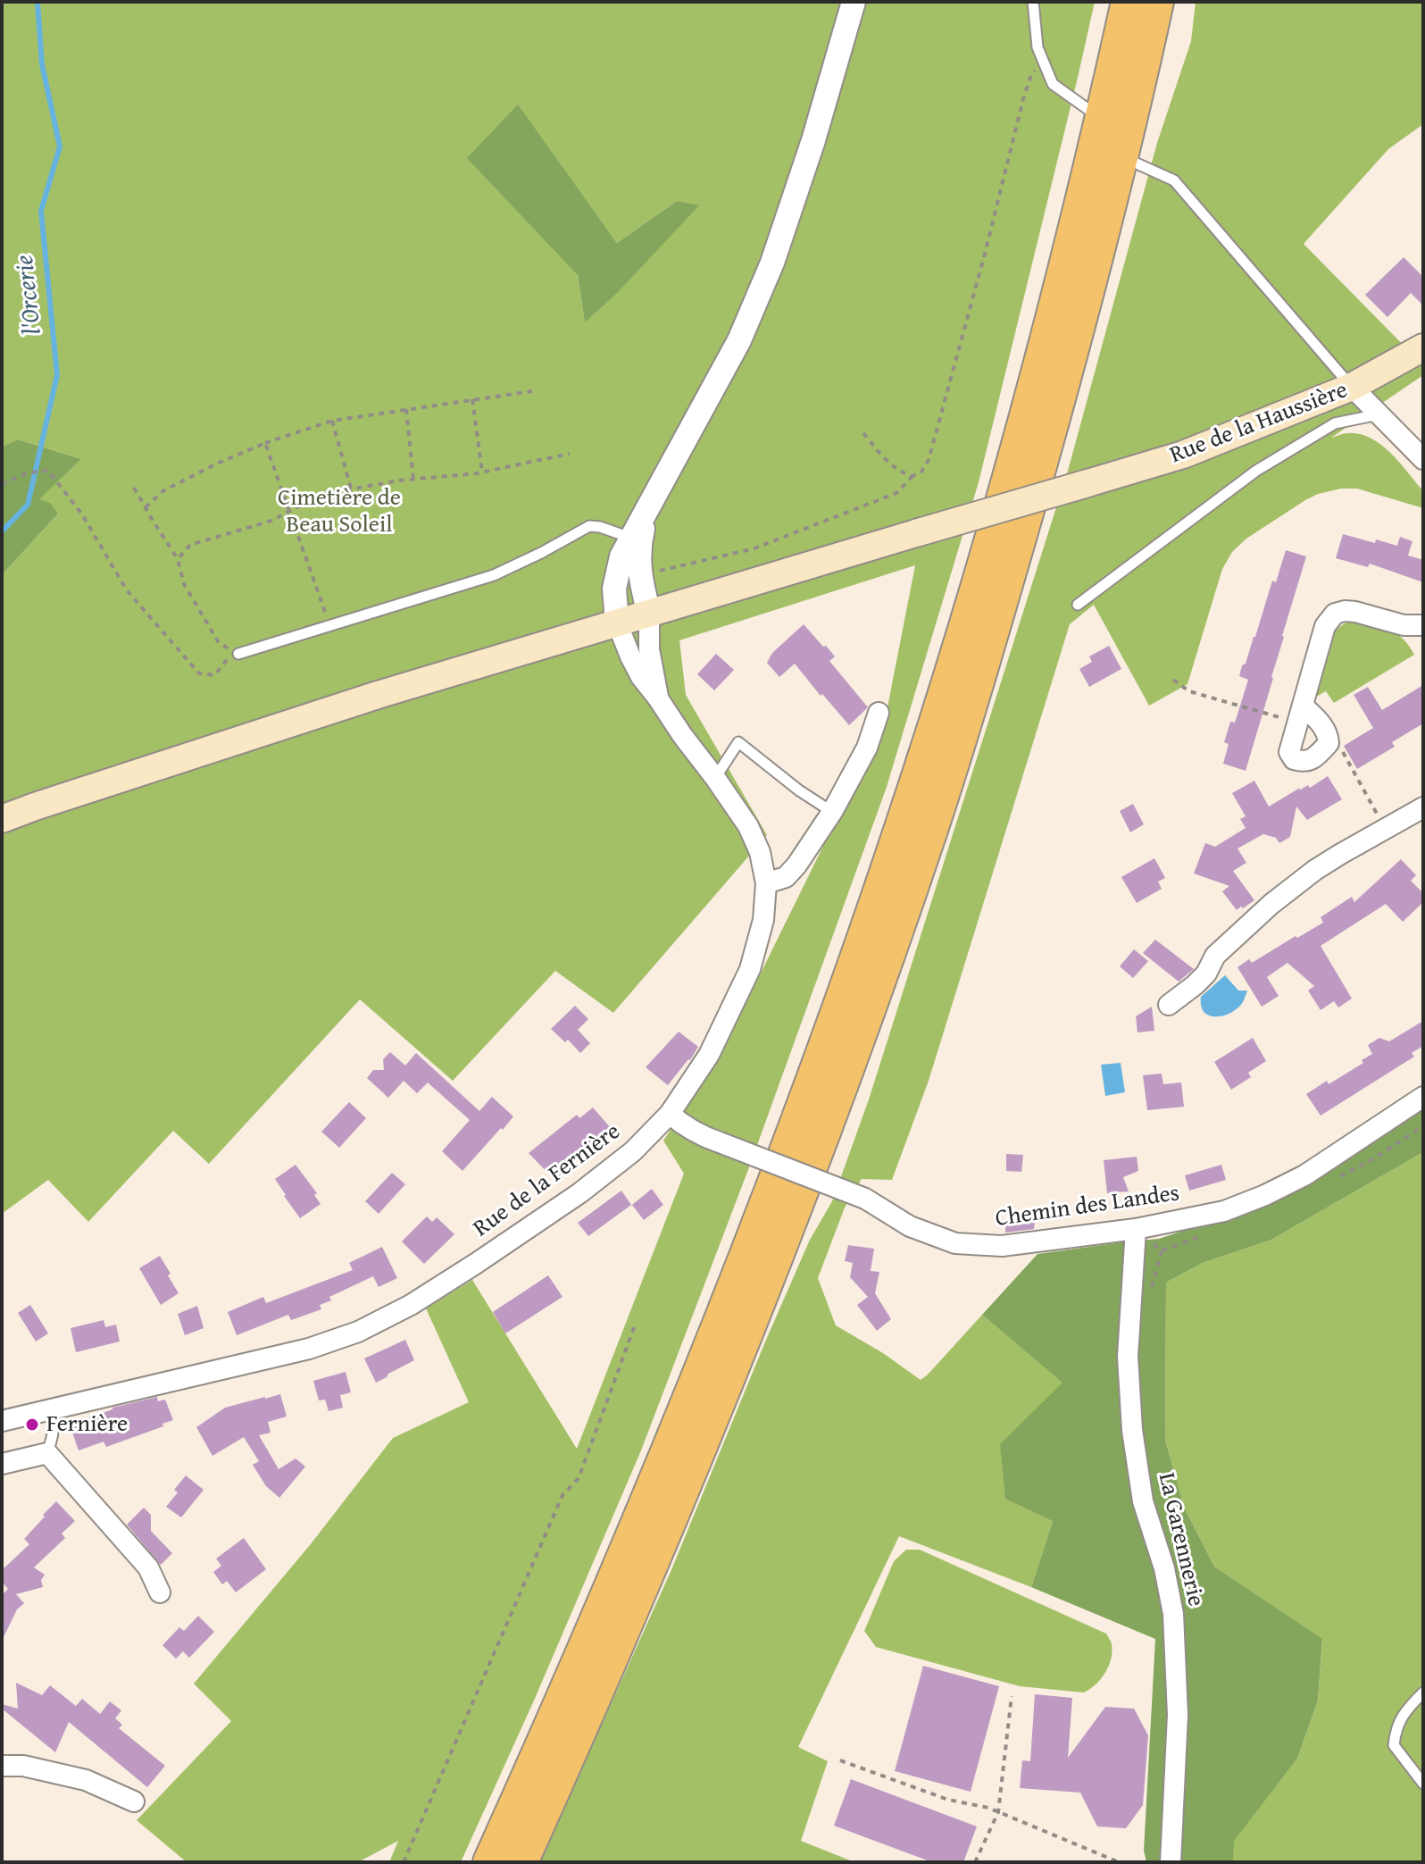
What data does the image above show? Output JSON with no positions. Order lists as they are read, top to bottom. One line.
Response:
{"streets":{"main road":["Rue de la Haussière"],"street":["Rue de la Fernière","Chemin des Landes","La Garennerie"]},"crossings":[["Rue de la Haussière","Rue de la Fernière"],["Rue de la Fernière","Chemin des Landes"],["Chemin des Landes","La Garennerie"]],"water":["l'Orcerie"],"parks":["Cimetière de Beau Soleil"],"places":["Fernière"]}
